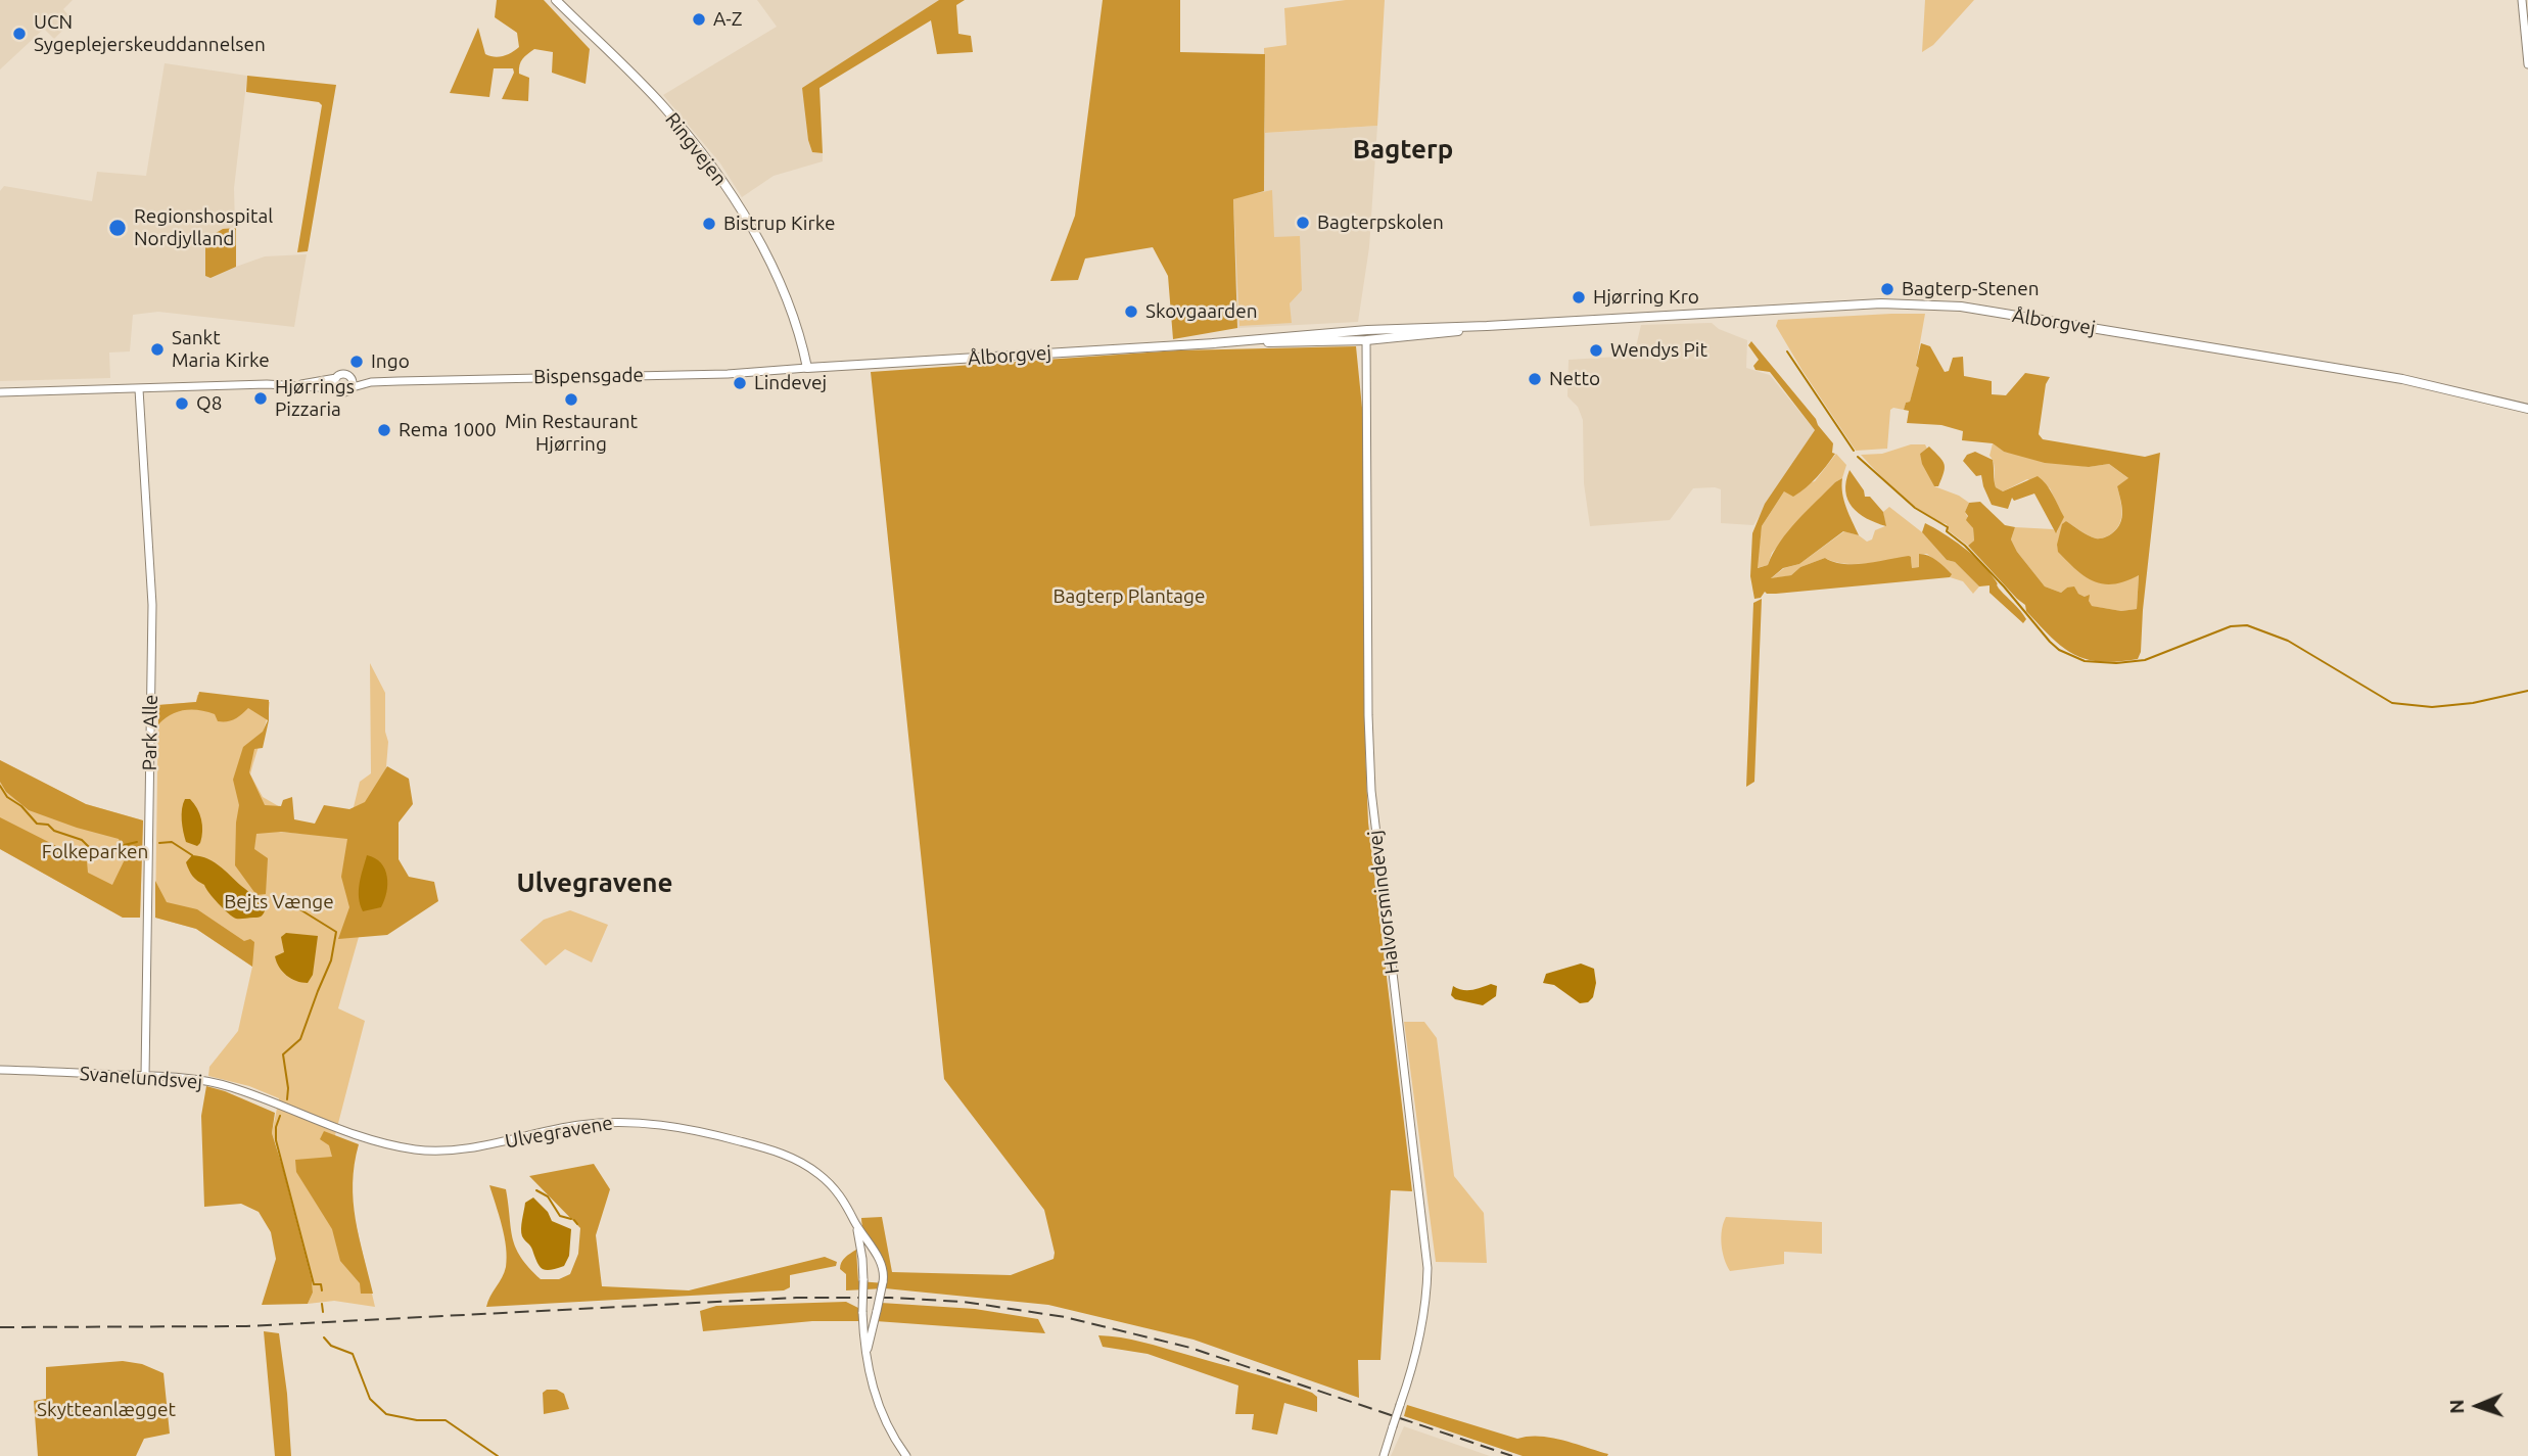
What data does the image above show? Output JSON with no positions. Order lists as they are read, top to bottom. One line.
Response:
{"streets":{"main road":["Ringvejen","Ålborgvej"],"street":["Bispensgade","Park Alle","Halvorsmindevej","Svanelundsvej","Ulvegravene"]},"crossings":[["Ringvejen","Ålborgvej"],["Ringvejen","Bispensgade"],["Ålborgvej","Bispensgade"],["Ålborgvej","Halvorsmindevej"],["Park Alle","Svanelundsvej"],["Svanelundsvej","Ulvegravene"]],"districts":["Bagterp","Ulvegravene"],"parks":["Bagterp Plantage","Folkeparken","Bejts Vænge","Skytteanlægget"],"places":["A-Z","UCN Sygeplejerskeuddannelsen","Bagterpskolen","Bistrup Kirke","Regionshospital Nordjylland","Bagterp-Stenen","Hjørring Kro","Skovgaarden","Sankt Maria Kirke","Wendys Pit","Ingo","Netto","Lindevej","Hjørrings Pizzaria","Min Restaurant Hjørring","Q8","Rema 1000"],"north":"left"}
